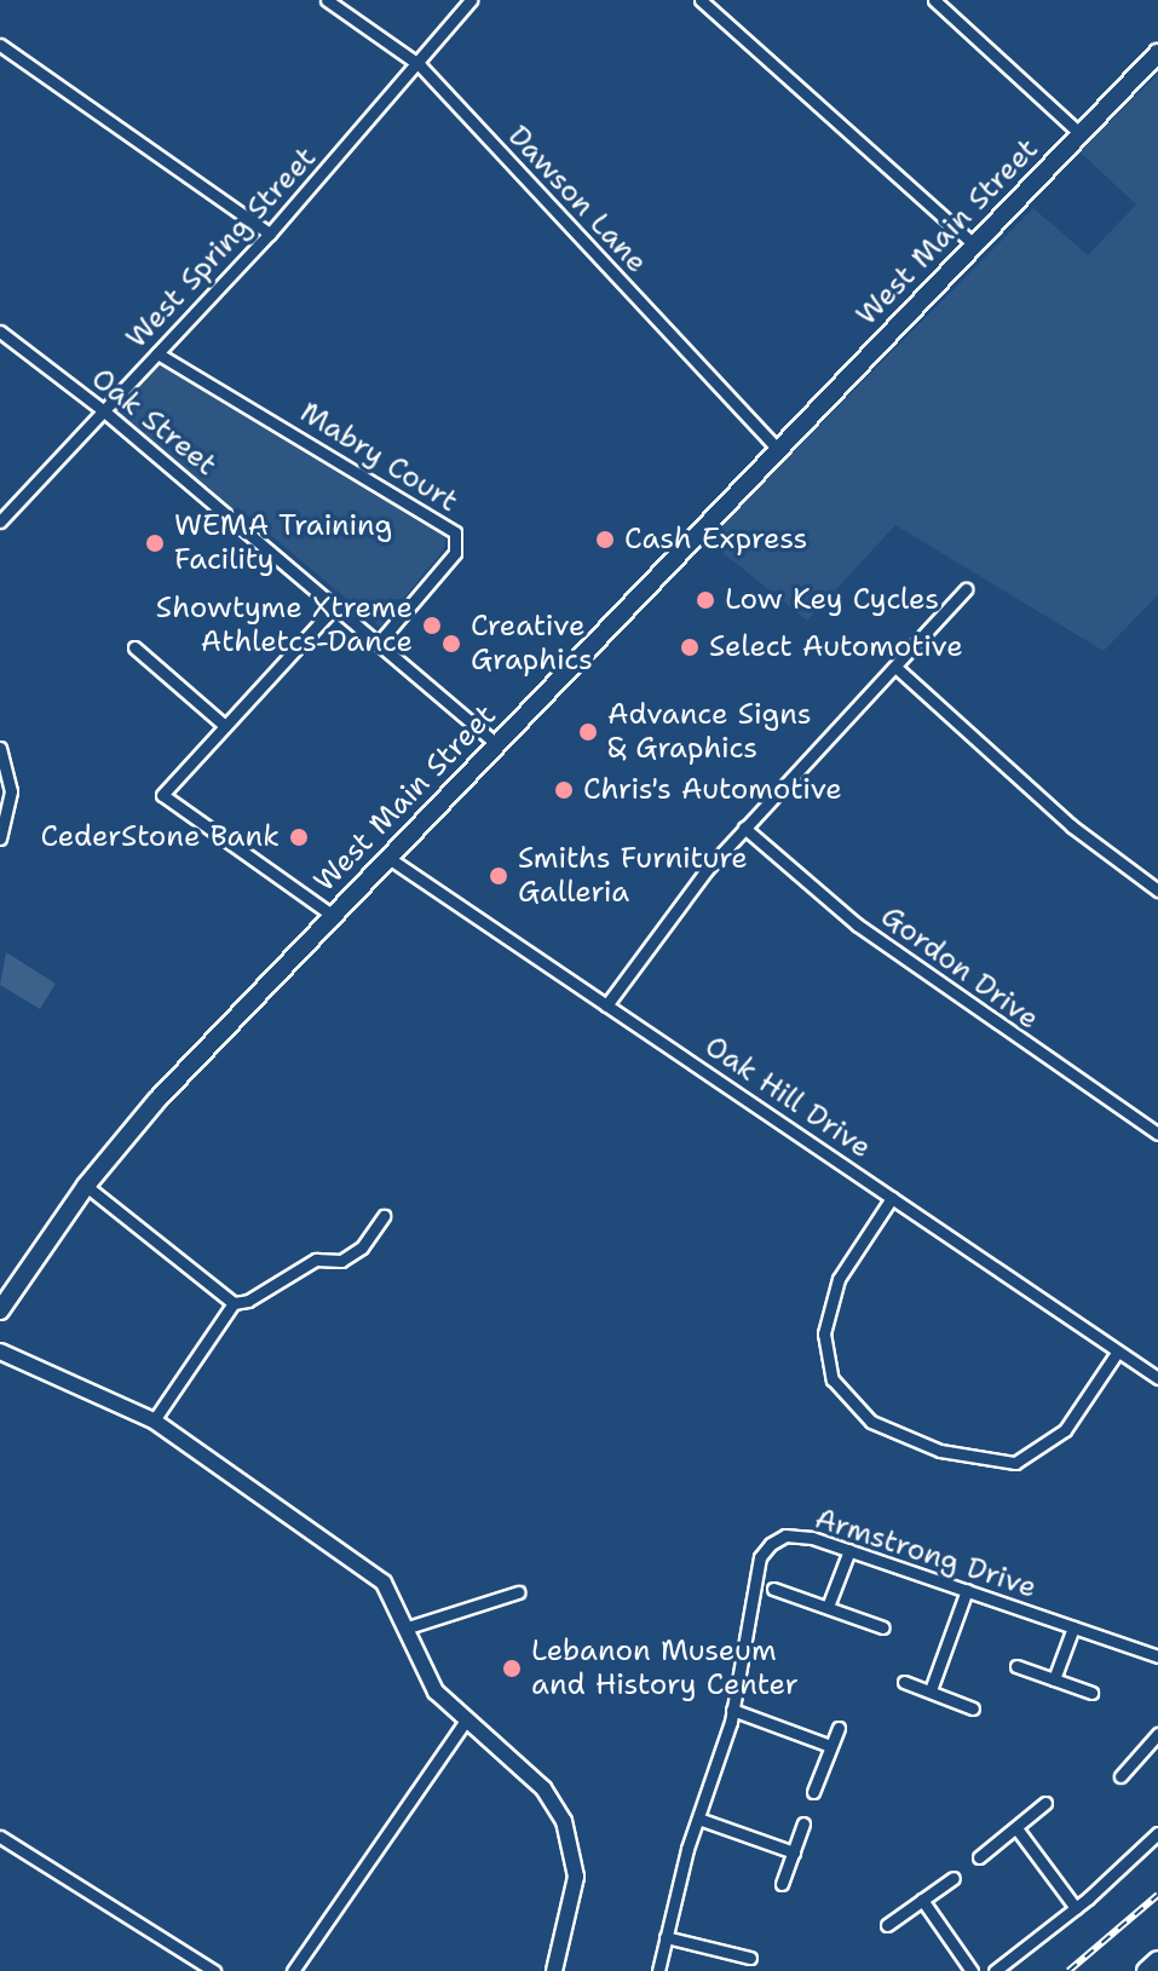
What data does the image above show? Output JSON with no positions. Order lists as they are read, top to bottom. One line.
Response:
{"streets":{"main road":["West Main Street"],"street":["Dawson Lane","West Spring Street","Oak Street","Mabry Court","Gordon Drive","Oak Hill Drive","Armstrong Drive"]},"crossings":[["Dawson Lane","West Main Street"],["Dawson Lane","West Spring Street"],["West Main Street","Oak Street"],["West Main Street","Oak Hill Drive"],["West Spring Street","Oak Street"],["West Spring Street","Mabry Court"],["Oak Street","Mabry Court"]],"places":["Cash Express","WEMA Training Facility","Low Key Cycles","Showtyme Xtreme Athletcs-Dance","Creative Graphics","Select Automotive","Advance Signs & Graphics","Chris's Automotive","CederStone Bank","Smiths Furniture Galleria","Lebanon Museum and History Center"]}
